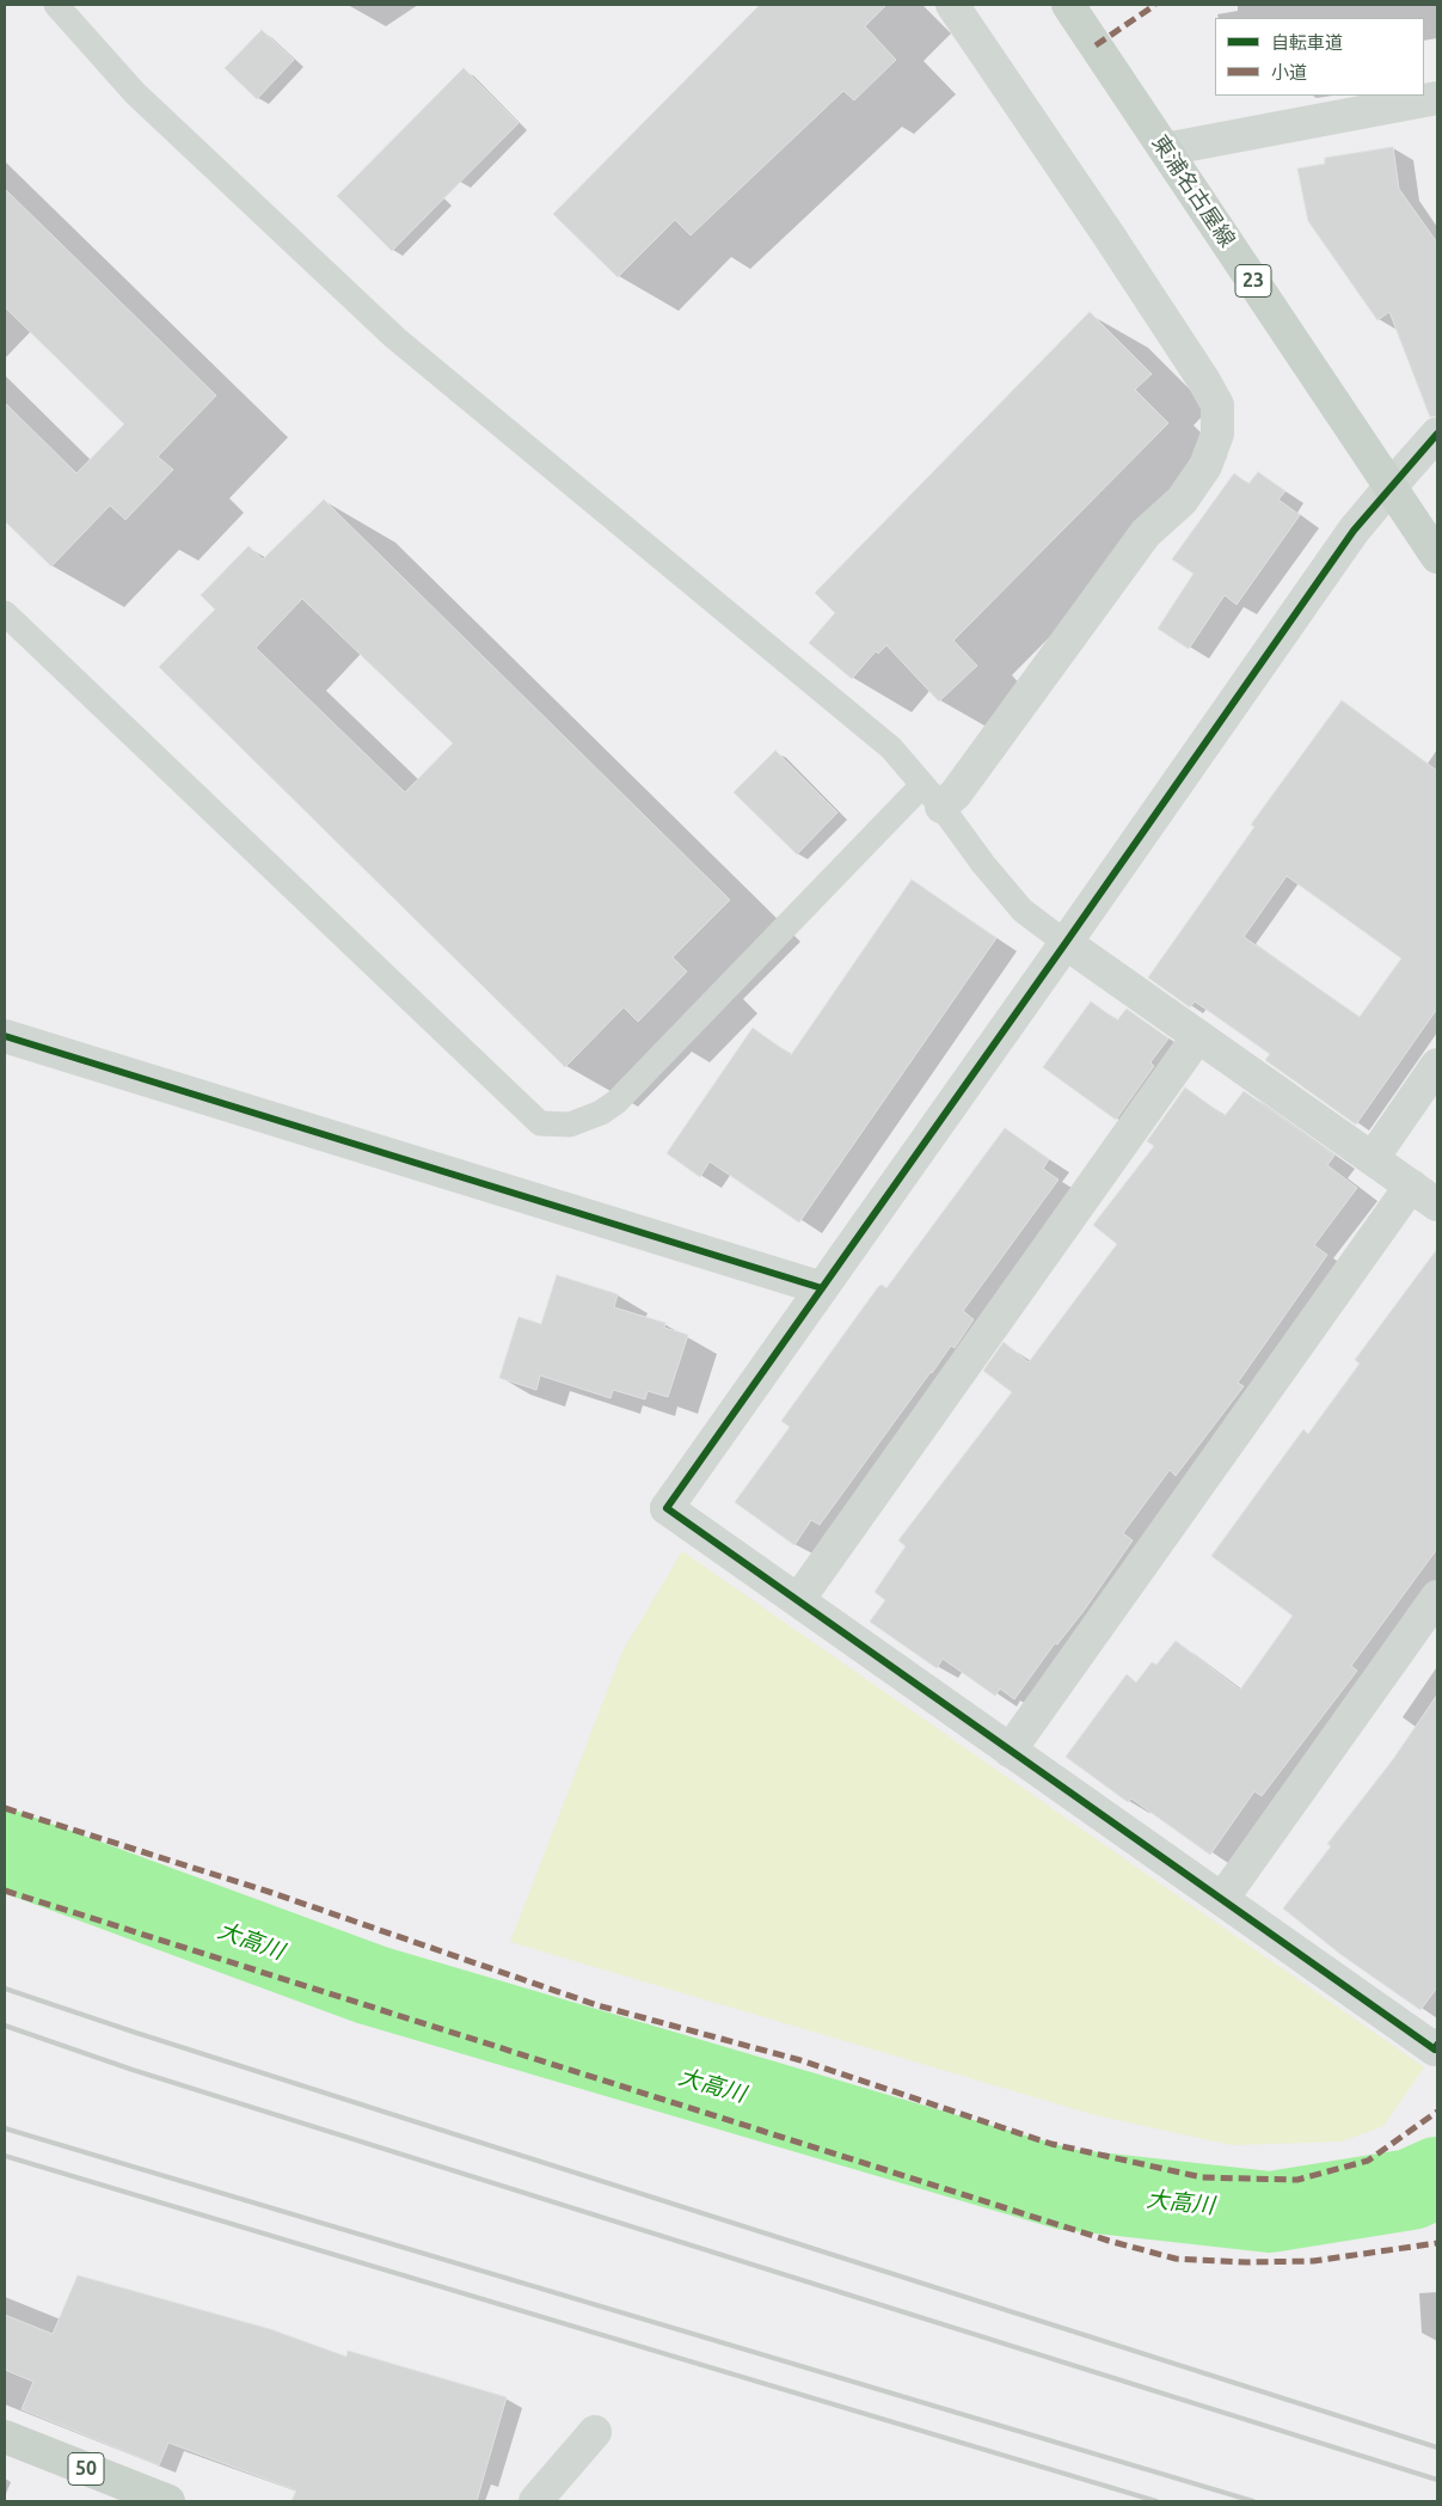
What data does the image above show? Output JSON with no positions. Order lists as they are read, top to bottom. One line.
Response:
{"streets":{"main road":["東浦名古屋線","23","50"]},"water":["大高川"],"legend":["自転車道","小道"]}
